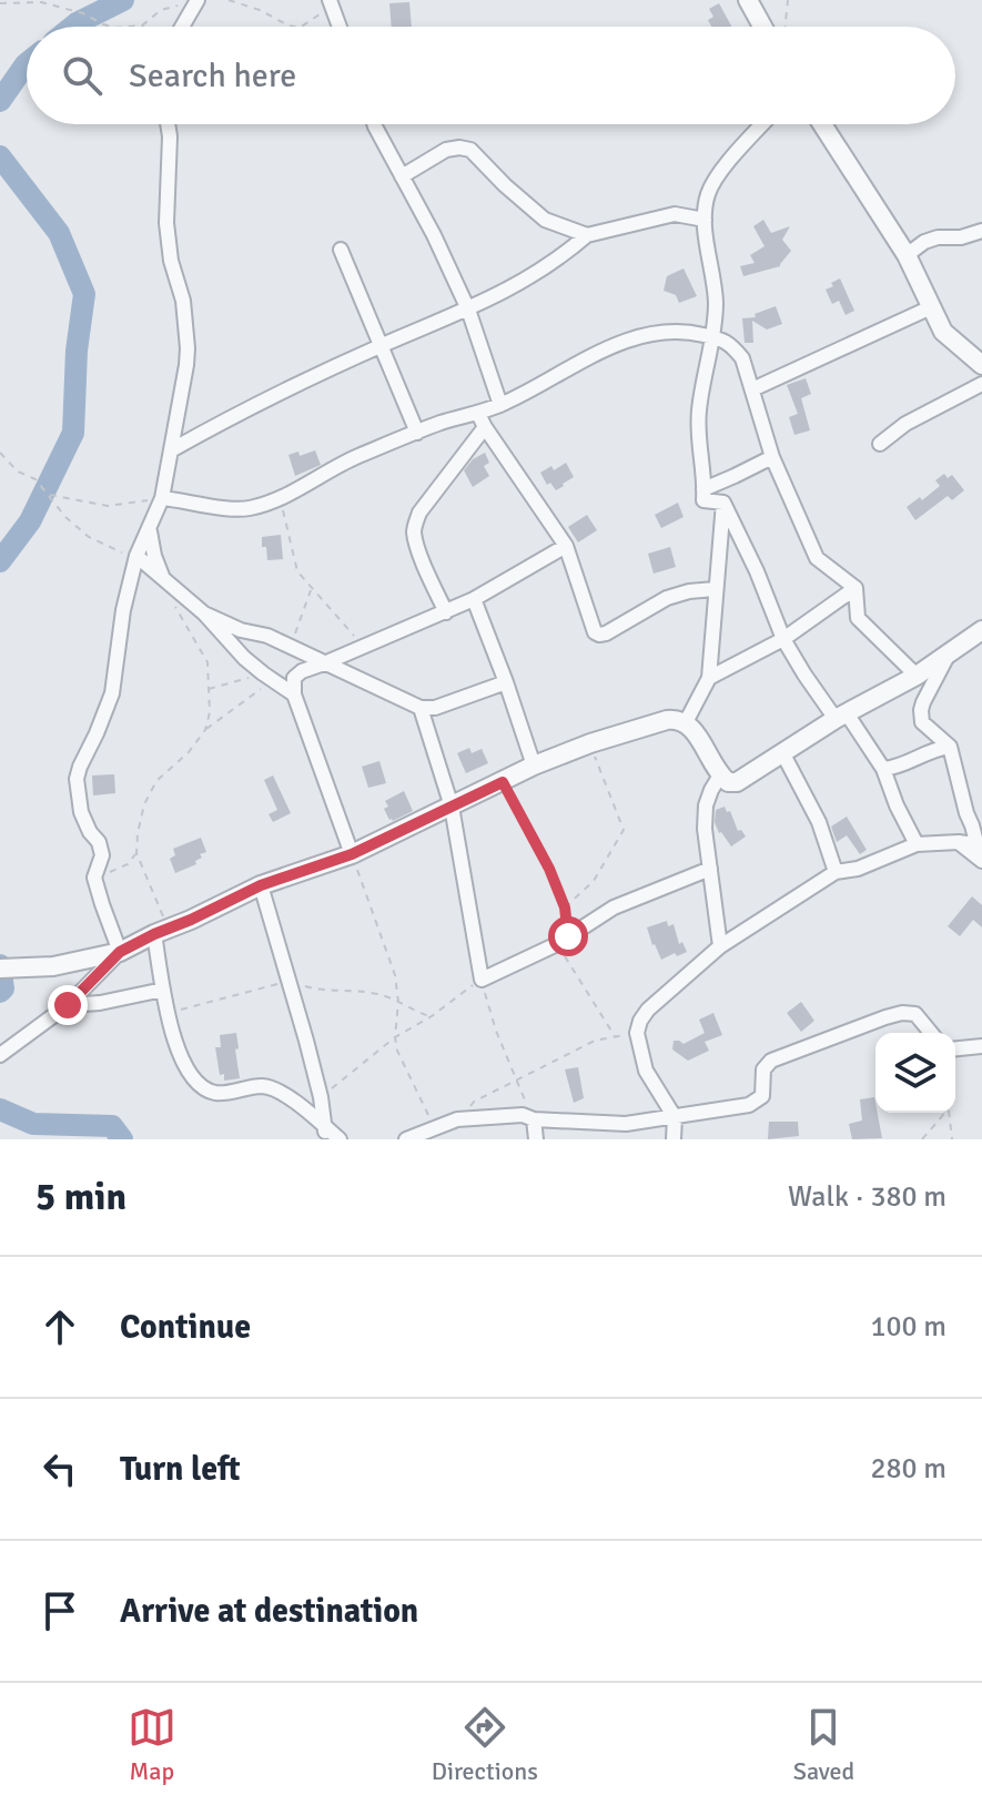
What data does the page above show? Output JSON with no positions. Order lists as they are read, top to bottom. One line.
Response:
{"page":{"search":"Search here","heading":["5 min","Walk · 380 m"],"list":[["Continue","100 m"],["Turn left","280 m"],"Arrive at destination"],"nav":["Map","Directions","Saved"]}}
